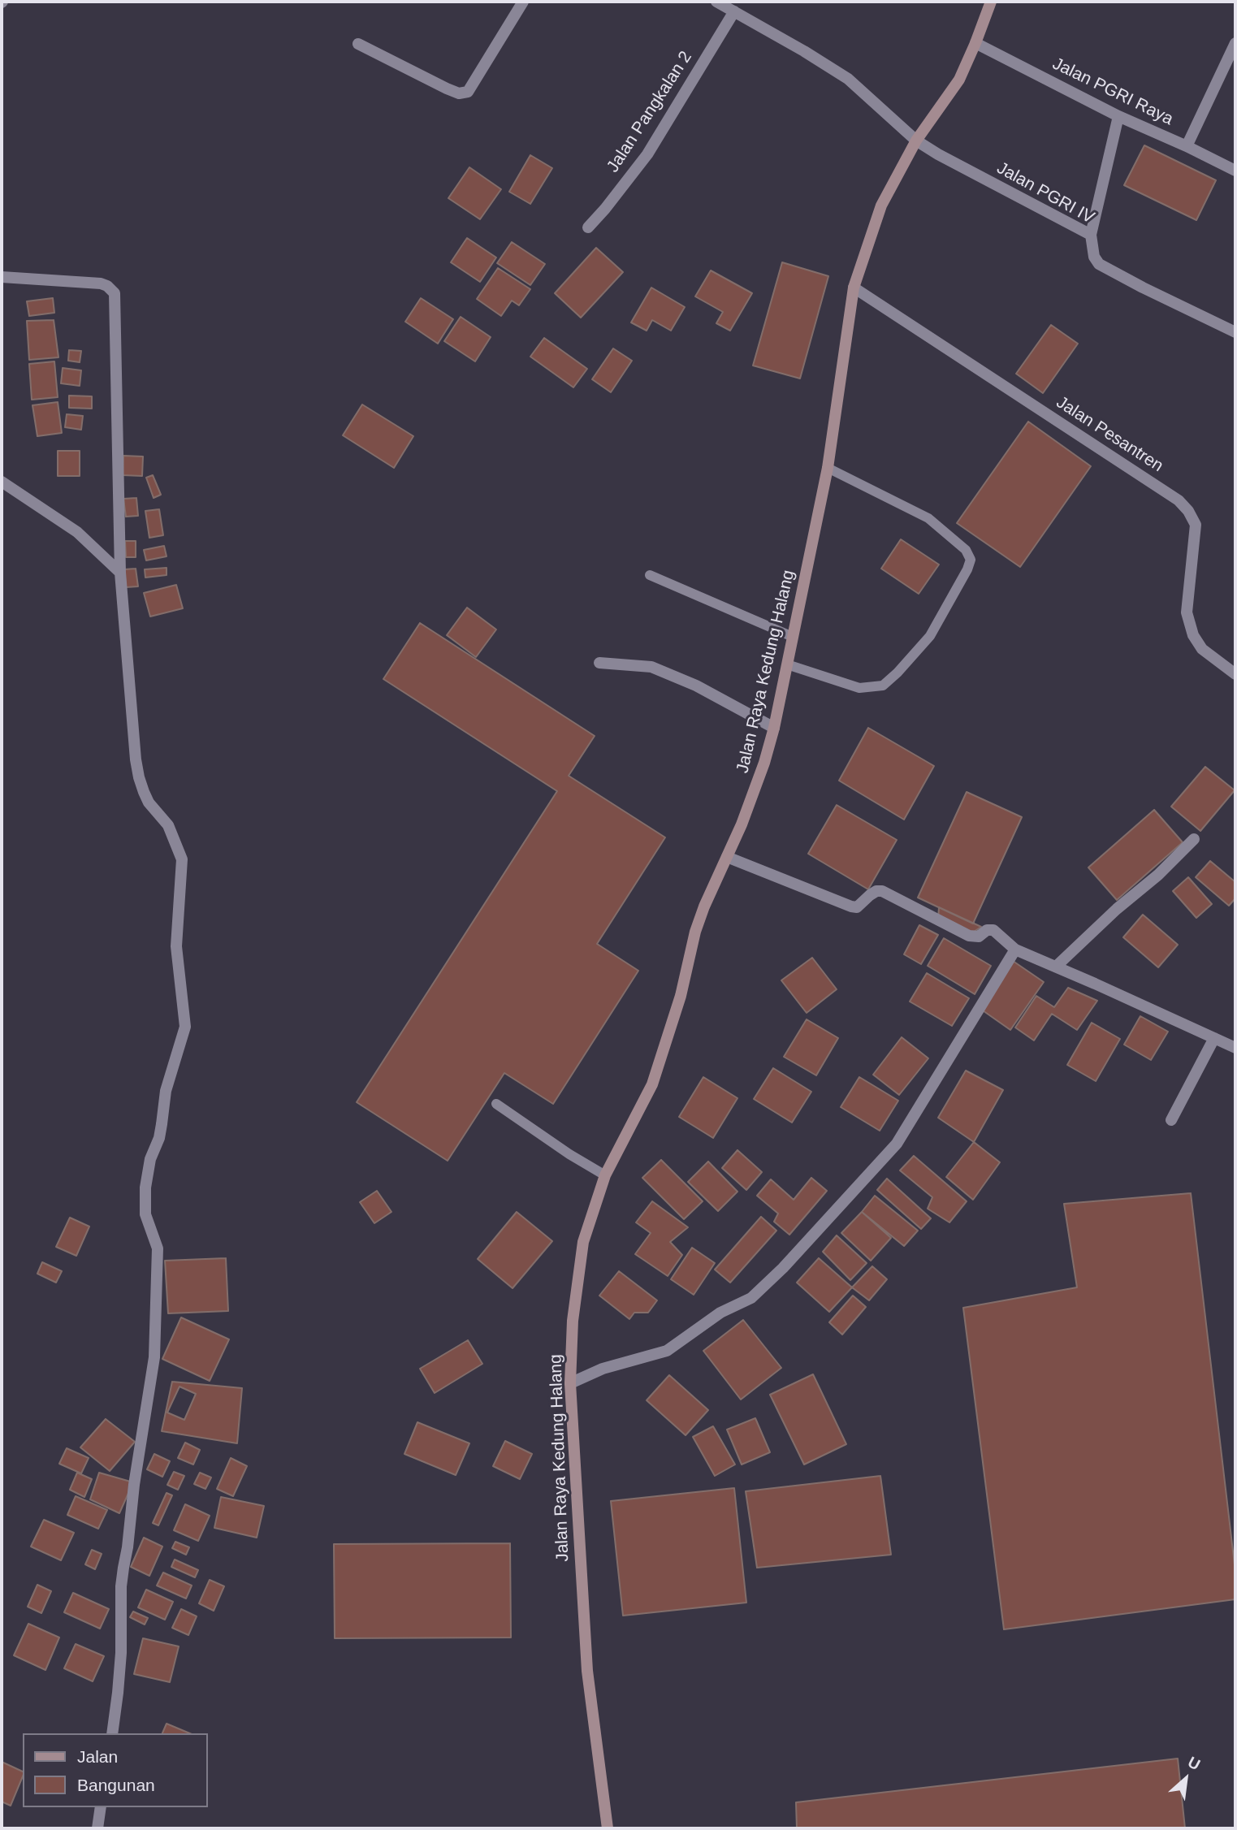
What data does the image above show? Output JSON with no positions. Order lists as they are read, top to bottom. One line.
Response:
{"streets":{"main road":["Jalan Raya Kedung Halang"],"street":["Jalan PGRI Raya","Jalan Pangkalan 2","Jalan PGRI IV","Jalan Pesantren"]},"crossings":[["Jalan PGRI Raya","Jalan Raya Kedung Halang"],["Jalan Pangkalan 2","Jalan PGRI IV"],["Jalan PGRI IV","Jalan Raya Kedung Halang"],["Jalan Pesantren","Jalan Raya Kedung Halang"]],"legend":["Jalan","Bangunan"],"north":"top right"}
